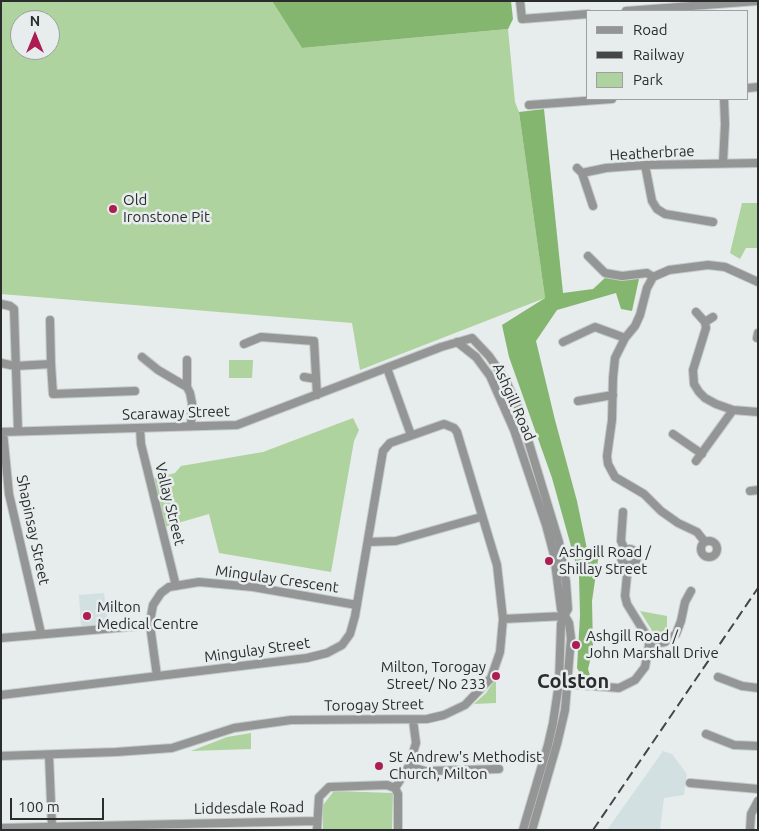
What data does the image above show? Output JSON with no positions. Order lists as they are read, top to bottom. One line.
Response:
{"streets":{"street":["Heatherbrae","Ashgill Road","Scaraway Street","Vallay Street","Shapinsay Street","Mingulay Crescent","Mingulay Street","Torogay Street","Liddesdale Road"]},"crossings":[["Ashgill Road","Scaraway Street"],["Scaraway Street","Vallay Street"],["Scaraway Street","Shapinsay Street"],["Vallay Street","Mingulay Crescent"],["Mingulay Crescent","Mingulay Street"],["Mingulay Street","Torogay Street"]],"districts":["Colston"],"places":["Old Ironstone Pit","Ashgill Road / Shillay Street","Milton Medical Centre","Ashgill Road / John Marshall Drive","Milton, Torogay Street/ No 233","St Andrew's Methodist Church, Milton"],"legend":["Road","Railway","Park"],"scale_bar":"100 m","north":"top"}
